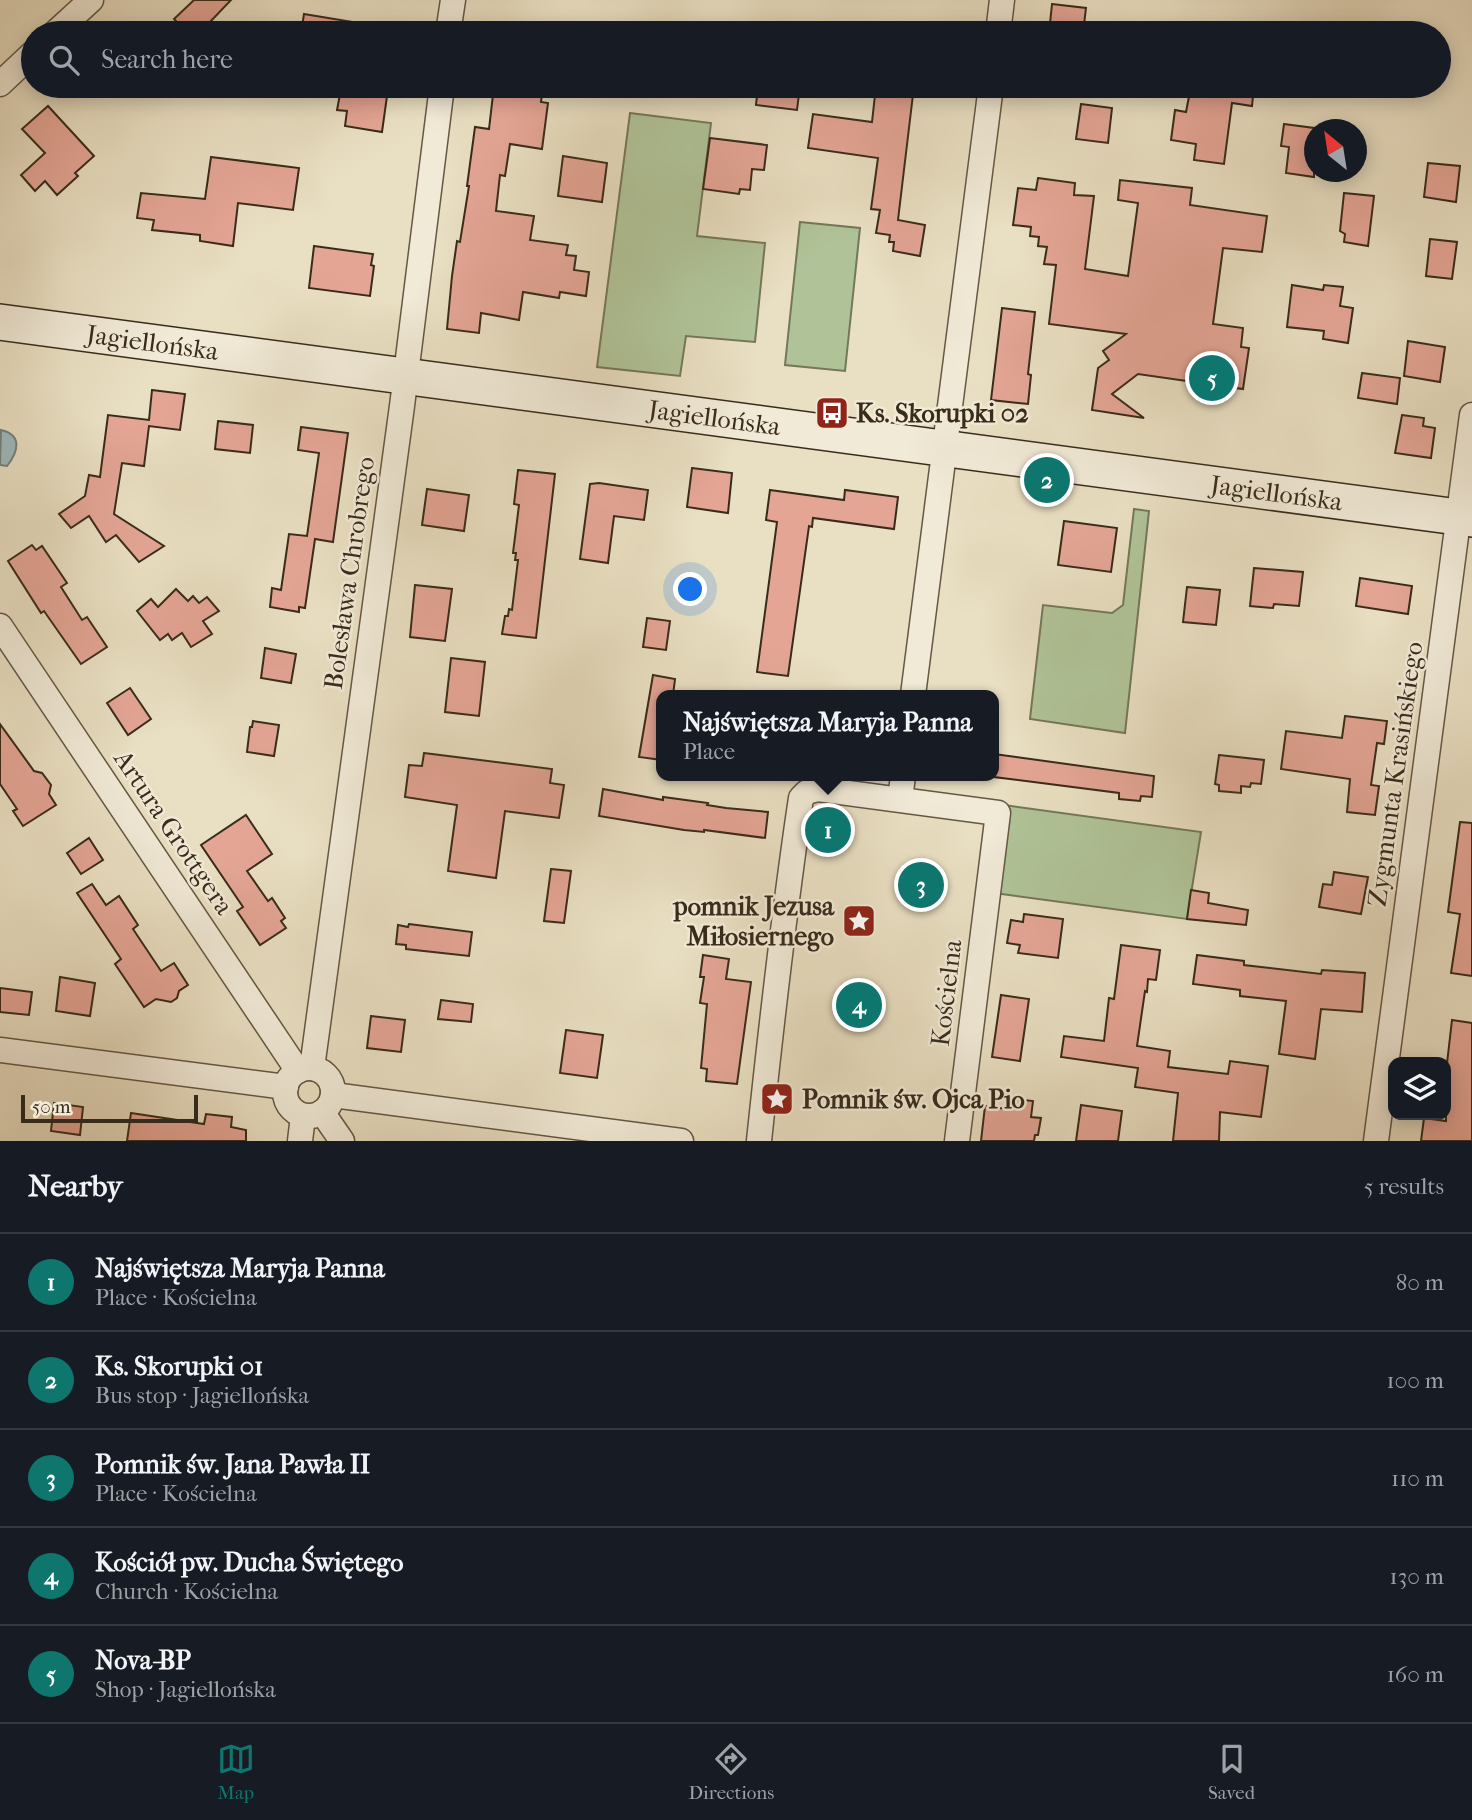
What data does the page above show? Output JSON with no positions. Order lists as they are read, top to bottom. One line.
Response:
{"streets":{"street":["Jagiellońska","Bolesława Chrobrego","Zygmunta Krasińskiego","Artura Grottgera","Kościelna"]},"crossings":[["Jagiellońska","Bolesława Chrobrego"],["Jagiellońska","Zygmunta Krasińskiego"],["Bolesława Chrobrego","Artura Grottgera"]],"places":{"bus stop":["Ks. Skorupki 02"],"place":["pomnik Jezusa Miłosiernego","Pomnik św. Ojca Pio"]},"scale_bar":"50 m","north":"top left","page":{"search":"Search here","pins":["5","2","1","3","4"],"popup":["Najświętsza Maryja Panna","Place"],"scale":"50 m","heading":["Nearby","5 results"],"list":[{"mark":"1","name":"Najświętsza Maryja Panna","note":"Place · Kościelna","value":"80 m"},{"mark":"2","name":"Ks. Skorupki 01","note":"Bus stop · Jagiellońska","value":"100 m"},{"mark":"3","name":"Pomnik św. Jana Pawła II","note":"Place · Kościelna","value":"110 m"},{"mark":"4","name":"Kościół pw. Ducha Świętego","note":"Church · Kościelna","value":"130 m"},{"mark":"5","name":"Nova-BP","note":"Shop · Jagiellońska","value":"160 m"}],"nav":["Map","Directions","Saved"]}}
